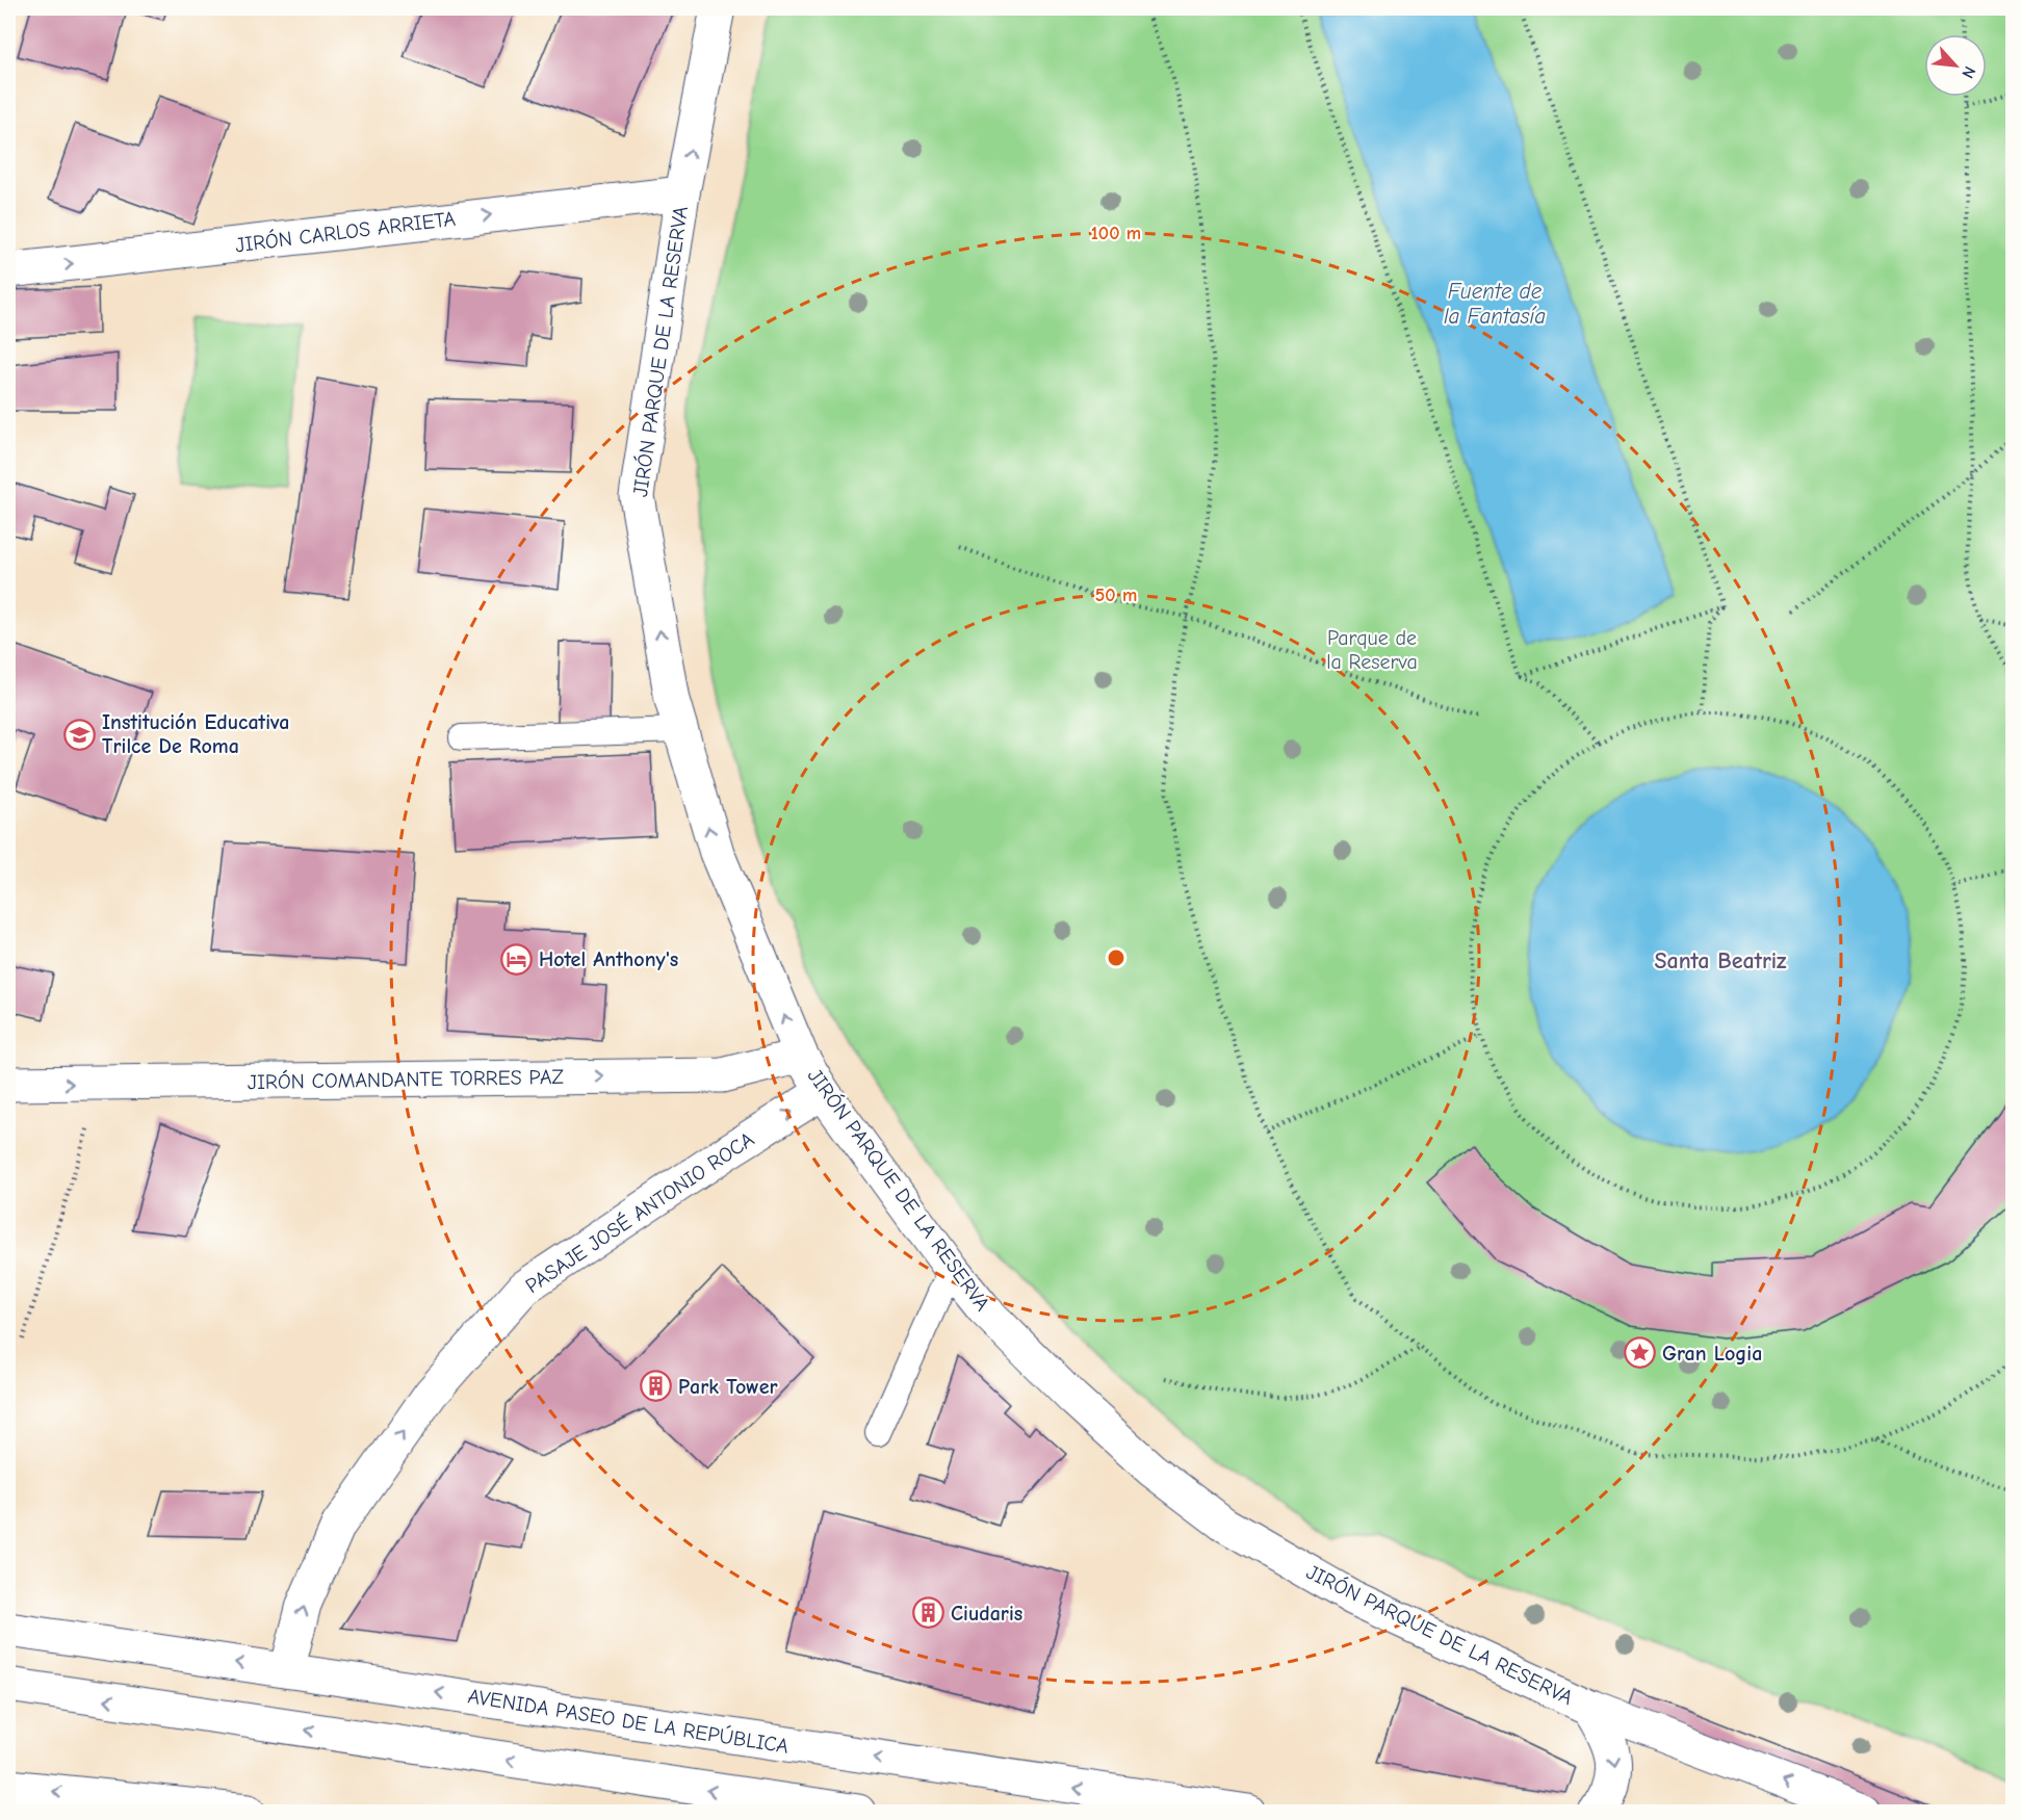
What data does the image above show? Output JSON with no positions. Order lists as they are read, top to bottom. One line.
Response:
{"streets":{"main road":["JIRÓN CARLOS ARRIETA","JIRÓN PARQUE DE LA RESERVA","JIRÓN COMANDANTE TORRES PAZ","PASAJE JOSÉ ANTONIO ROCA","AVENIDA PASEO DE LA REPÚBLICA"]},"crossings":[["JIRÓN CARLOS ARRIETA","JIRÓN PARQUE DE LA RESERVA"],["JIRÓN PARQUE DE LA RESERVA","JIRÓN COMANDANTE TORRES PAZ"],["JIRÓN PARQUE DE LA RESERVA","PASAJE JOSÉ ANTONIO ROCA"],["PASAJE JOSÉ ANTONIO ROCA","AVENIDA PASEO DE LA REPÚBLICA"]],"one_way":["JIRÓN CARLOS ARRIETA","JIRÓN PARQUE DE LA RESERVA","JIRÓN COMANDANTE TORRES PAZ","PASAJE JOSÉ ANTONIO ROCA"],"districts":["Santa Beatriz"],"water":["Fuente de la Fantasía"],"parks":["Parque de la Reserva"],"places":{"school or university":["Institución Educativa Trilce De Roma"],"hotel":["Hotel Anthony's"],"place":["Gran Logia"],"building":["Park Tower","Ciudaris"]},"north":"bottom right","rings":["100 m","50 m"]}
